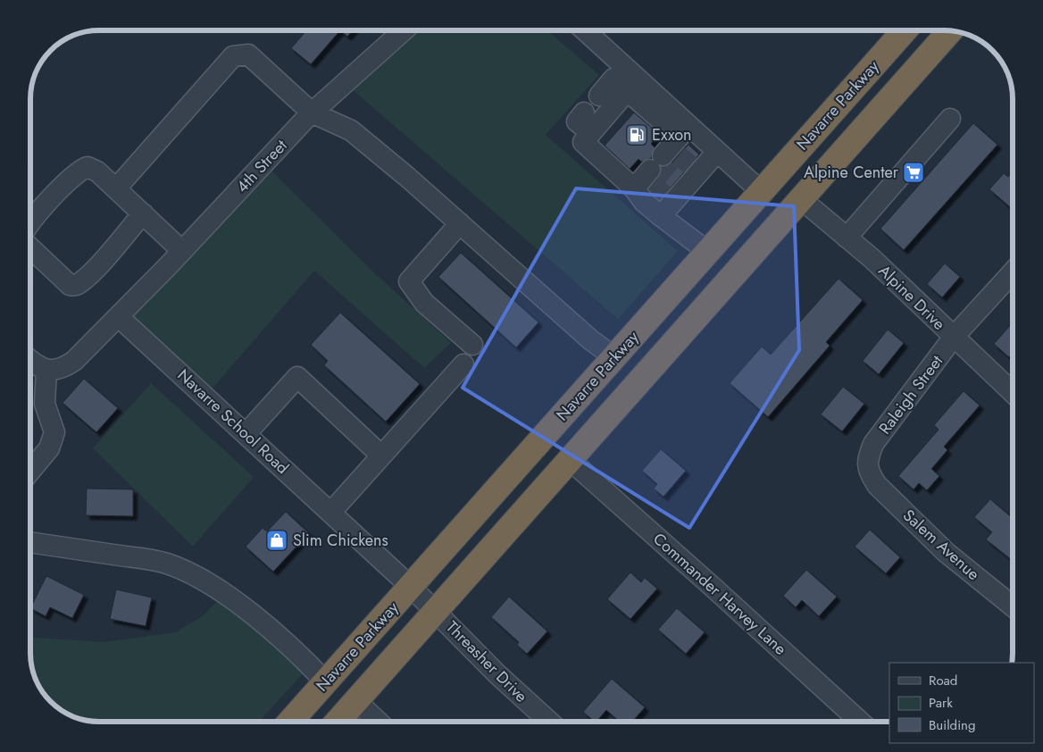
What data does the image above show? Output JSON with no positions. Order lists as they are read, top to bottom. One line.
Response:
{"streets":{"highway":["Navarre Parkway"],"street":["4th Street","Alpine Drive","Raleigh Street","Navarre School Road","Salem Avenue","Commander Harvey Lane","Threasher Drive"]},"crossings":[["Navarre Parkway","Navarre School Road"],["4th Street","Navarre School Road"],["Alpine Drive","Raleigh Street"],["Raleigh Street","Salem Avenue"],["Navarre School Road","Threasher Drive"]],"places":{"fuel station":["Exxon"],"supermarket":["Alpine Center"],"shop":["Slim Chickens"]},"legend":["Road","Park","Building"]}
